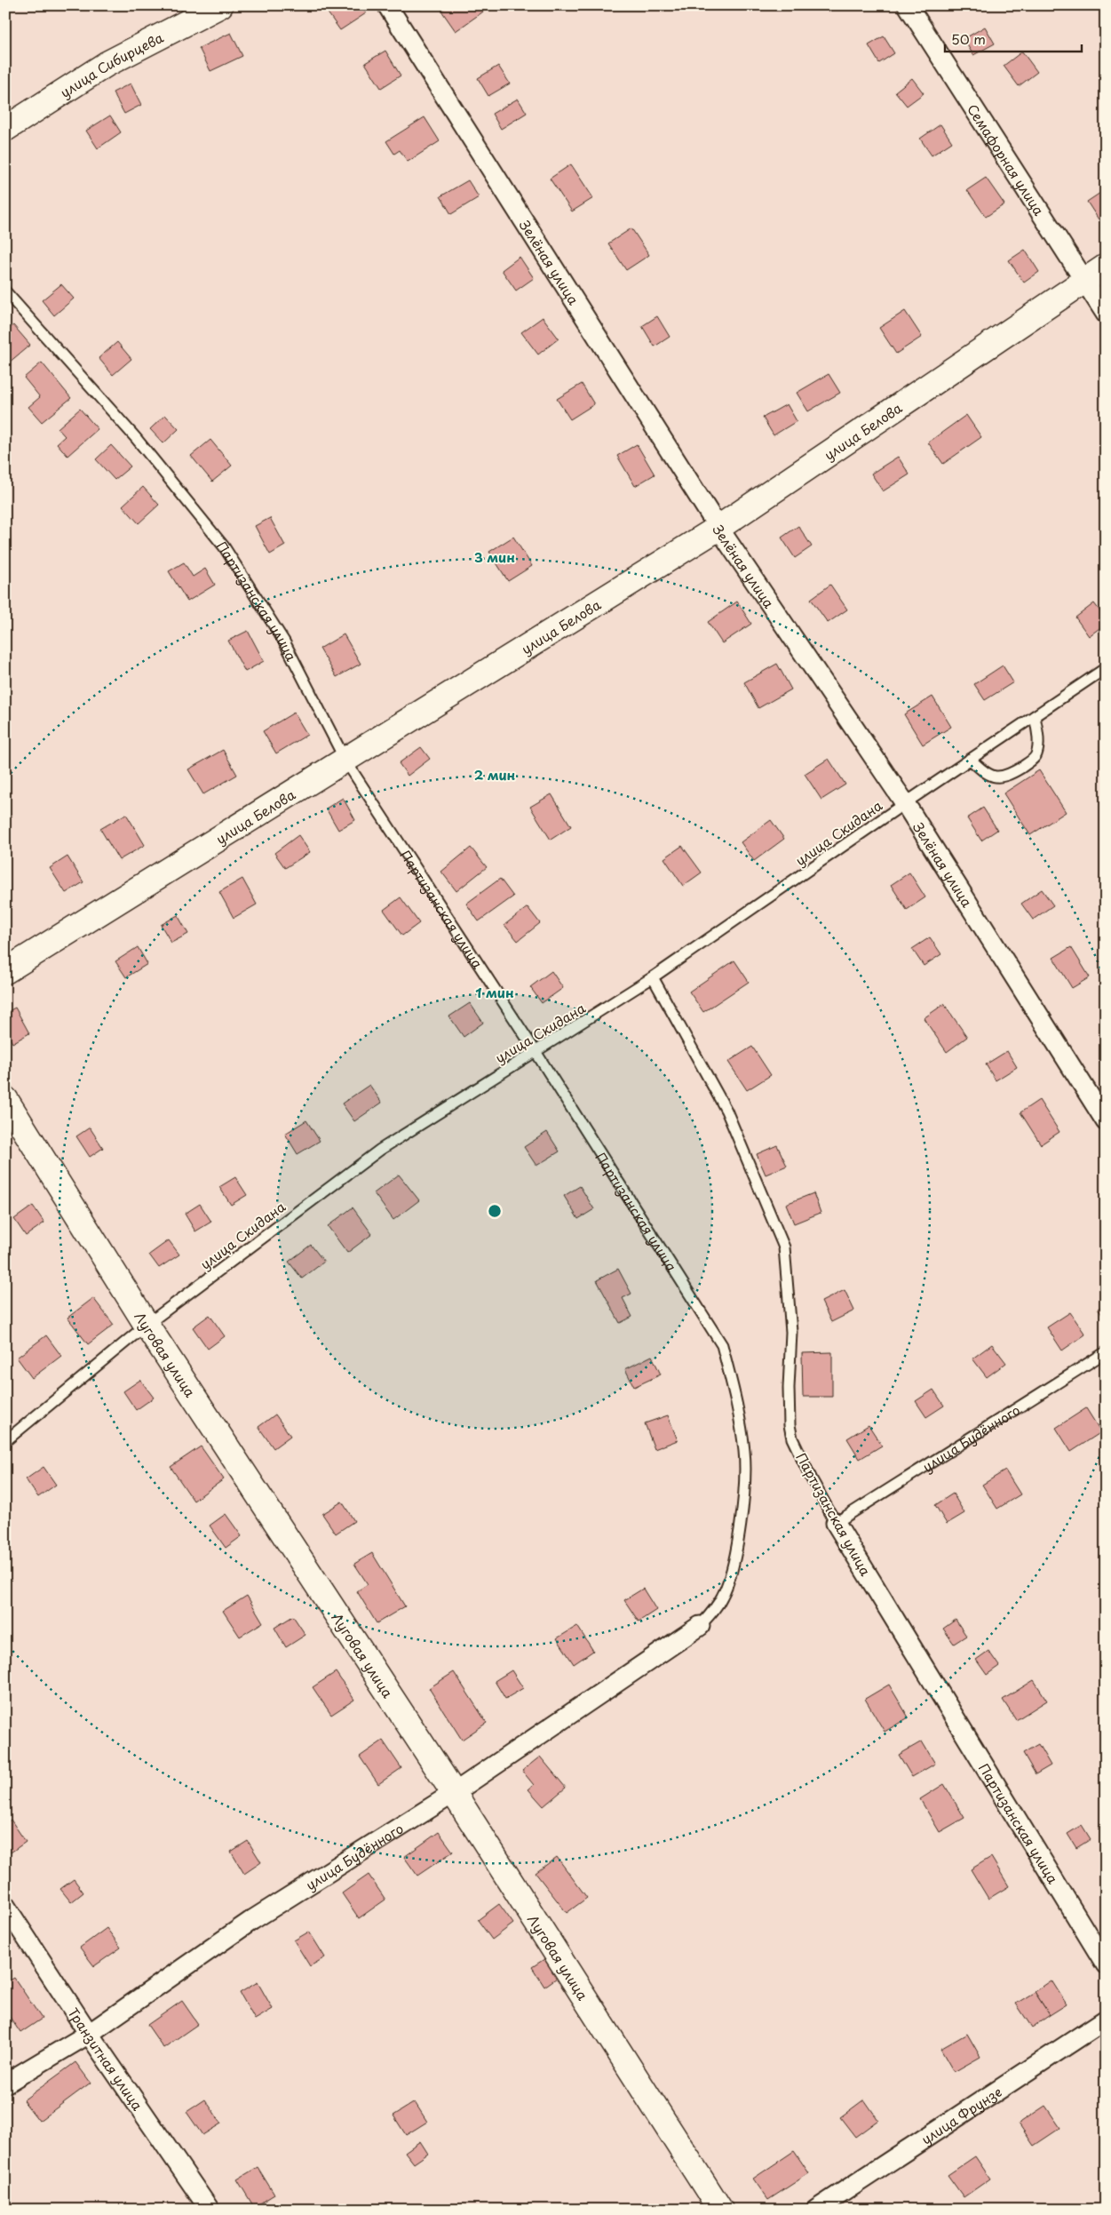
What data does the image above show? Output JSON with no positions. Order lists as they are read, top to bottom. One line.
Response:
{"streets":{"street":["улица Сибирцева","Семафорная улица","Зелёная улица","улица Белова","Партизанская улица","Луговая улица","улица Будённого","Транзитная улица","улица Фрунзе"],"lane":["улица Скидана"]},"crossings":[["Семафорная улица","улица Белова"],["Зелёная улица","улица Белова"],["Зелёная улица","улица Скидана"],["улица Белова","Партизанская улица"],["Партизанская улица","улица Скидана"],["Партизанская улица","улица Будённого"],["улица Скидана","Луговая улица"],["Луговая улица","улица Будённого"],["улица Будённого","Транзитная улица"]],"scale_bar":"50 m","rings":["3 мин","2 мин","1 мин"]}
